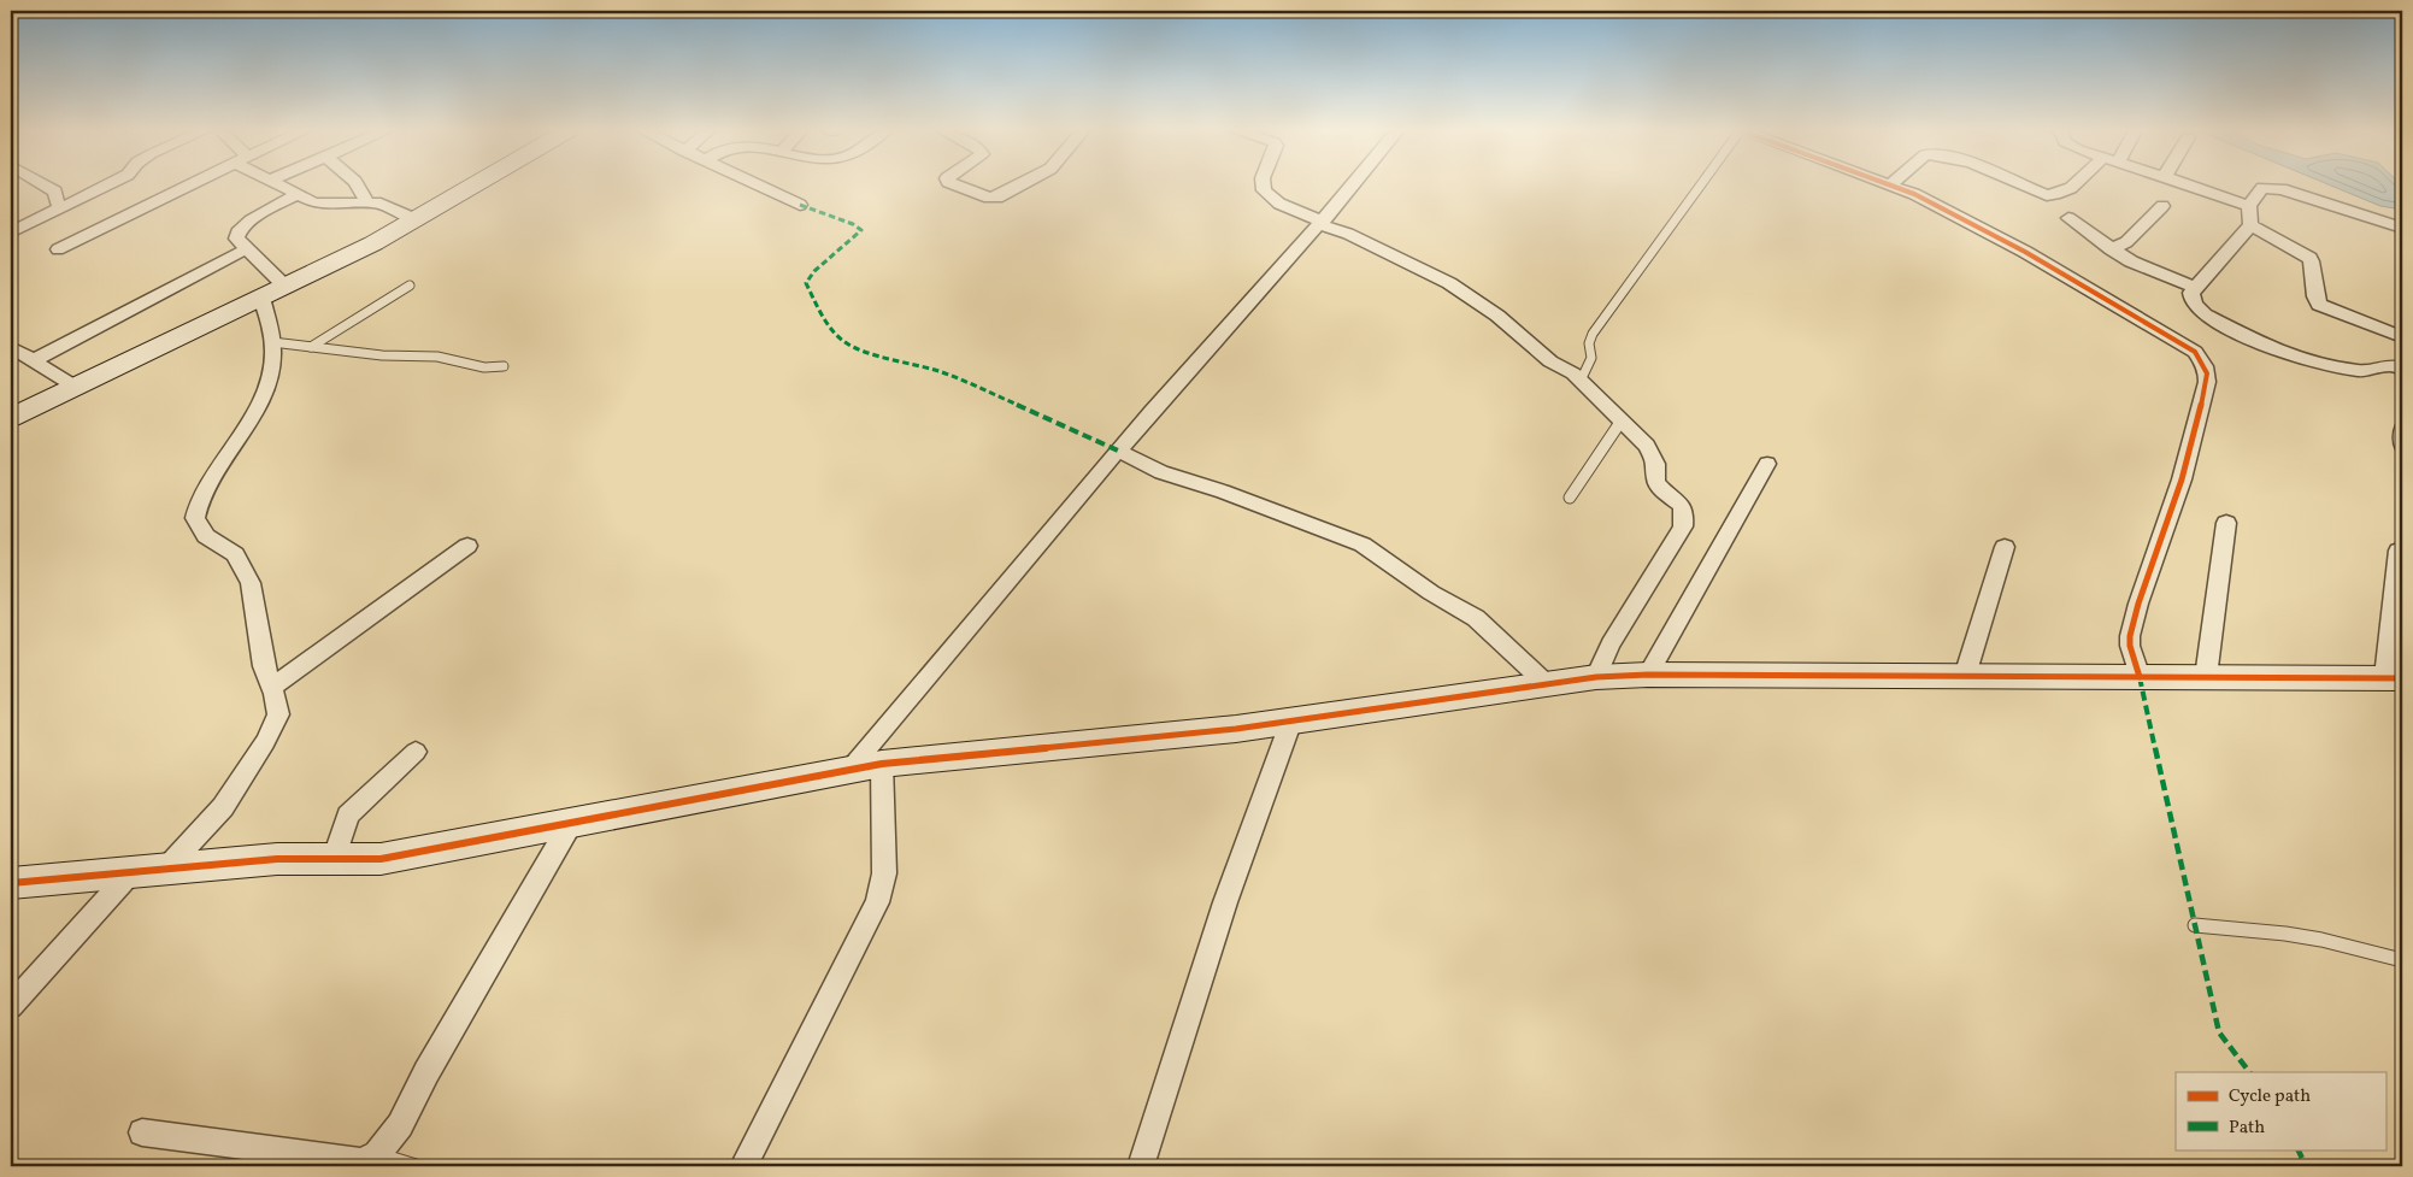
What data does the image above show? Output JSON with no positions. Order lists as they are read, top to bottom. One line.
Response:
{"legend":["Cycle path","Path"]}
